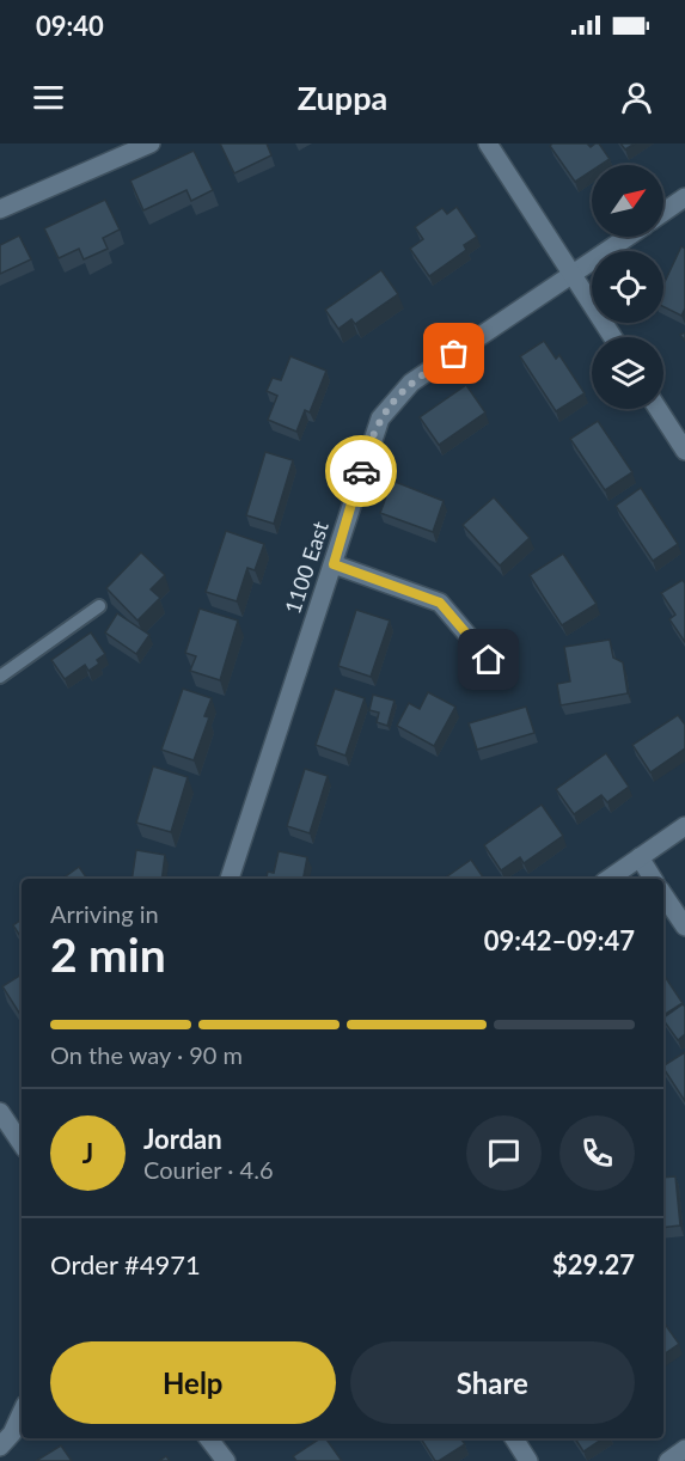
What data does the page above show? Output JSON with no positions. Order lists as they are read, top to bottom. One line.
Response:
{"streets":{"street":["1100 East"]},"north":"top right","page":{"status":"09:40","header":"Zuppa","heading":["2 min","Arriving in","09:42–09:47"],"panel":["Jordan","Courier · 4.6","Order #4971","$29.27"],"bar":"On the way · 90 m","round":"J","buttons":["Help","Share"]}}
